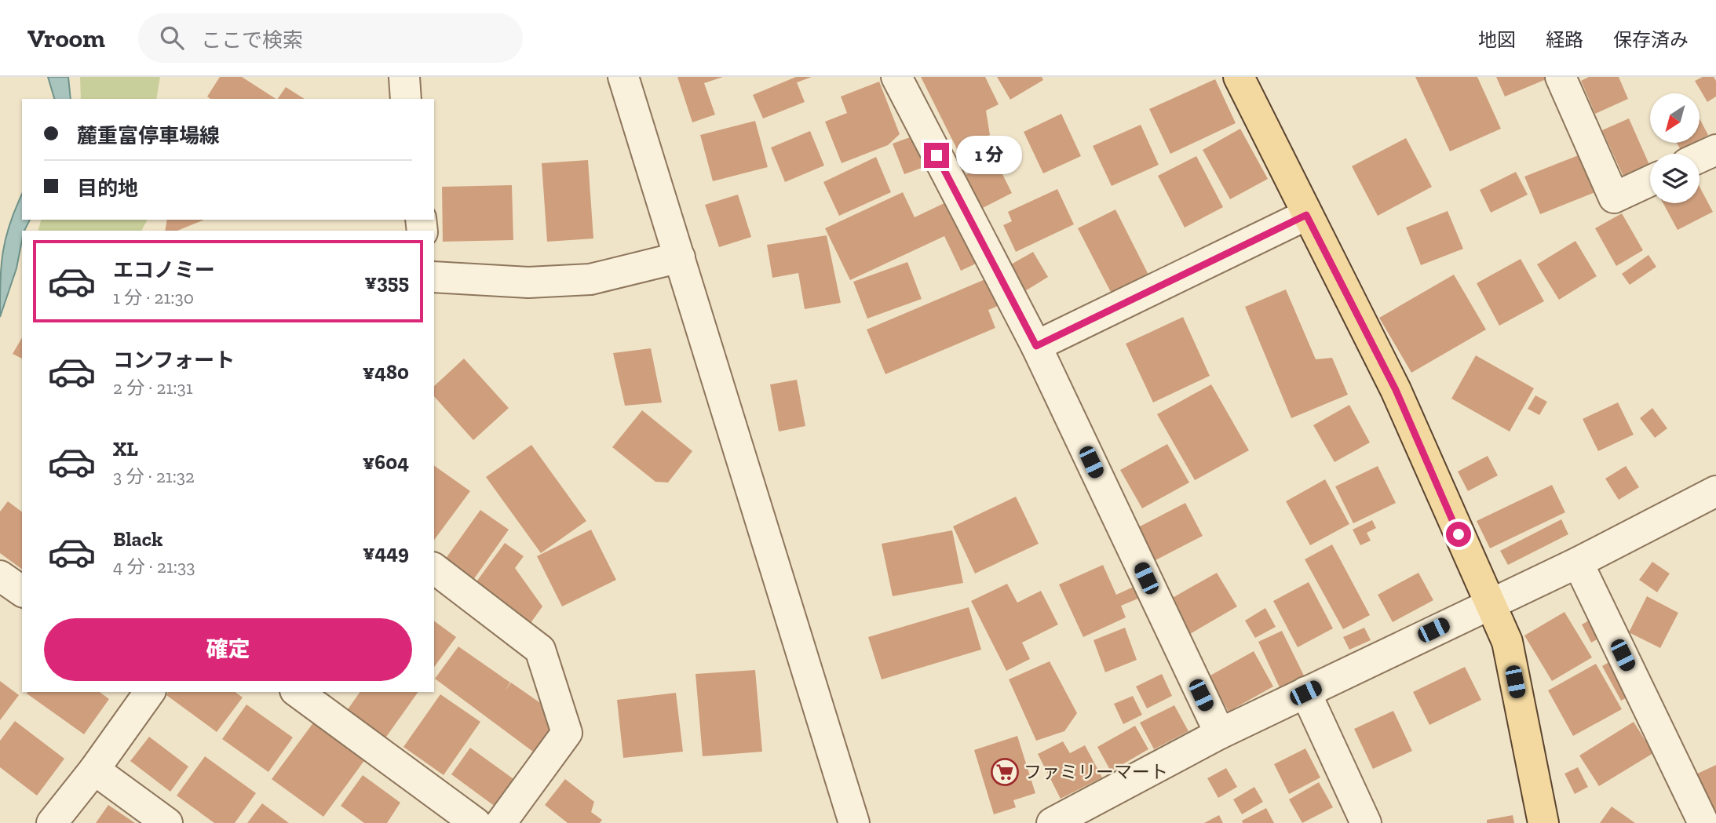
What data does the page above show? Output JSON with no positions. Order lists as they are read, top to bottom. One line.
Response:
{"places":{"supermarket":["ファミリーマート"]},"north":"bottom left","page":{"header":"Vroom","search":"ここで検索","nav":["地図","経路","保存済み"],"banner":["麓重富停車場線","目的地"],"bubble":"1 分","list":[{"name":"エコノミー","note":"1 分 · 21:30","value":"¥355"},{"name":"コンフォート","note":"2 分 · 21:31","value":"¥480"},{"name":"XL","note":"3 分 · 21:32","value":"¥604"},{"name":"Black","note":"4 分 · 21:33","value":"¥449"}],"buttons":"確定"}}
